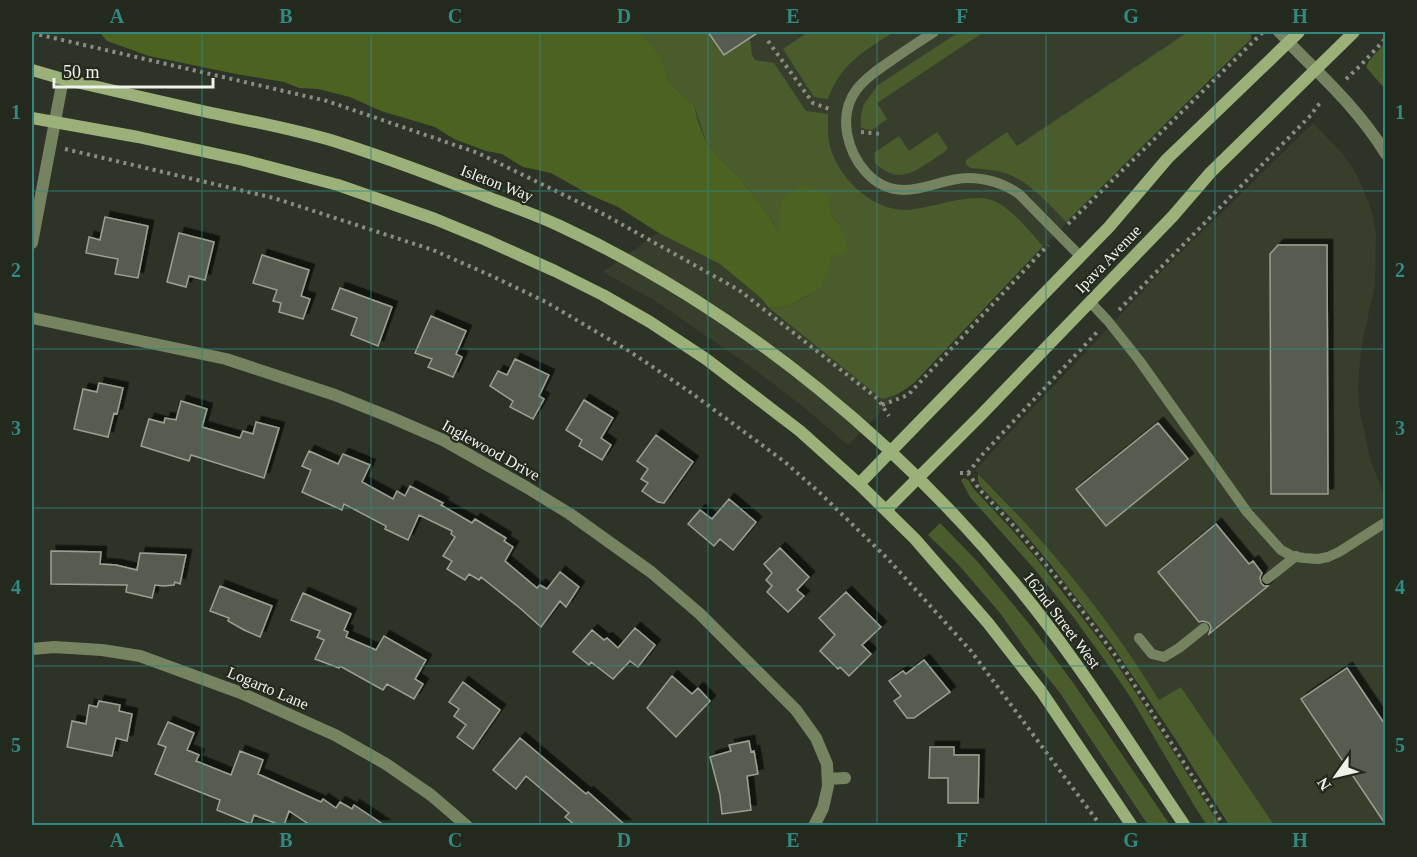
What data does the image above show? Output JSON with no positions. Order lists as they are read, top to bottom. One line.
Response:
{"streets":{"main road":["Isleton Way","Ipava Avenue","162nd Street West"],"street":["Inglewood Drive","Logarto Lane"]},"crossings":[["Isleton Way","Ipava Avenue"],["Isleton Way","162nd Street West"],["Ipava Avenue","162nd Street West"]],"scale_bar":"50 m","north":"bottom left","grid":{"columns":["A","B","C","D","E","F","G","H"],"rows":["1","2","3","4","5"]}}
